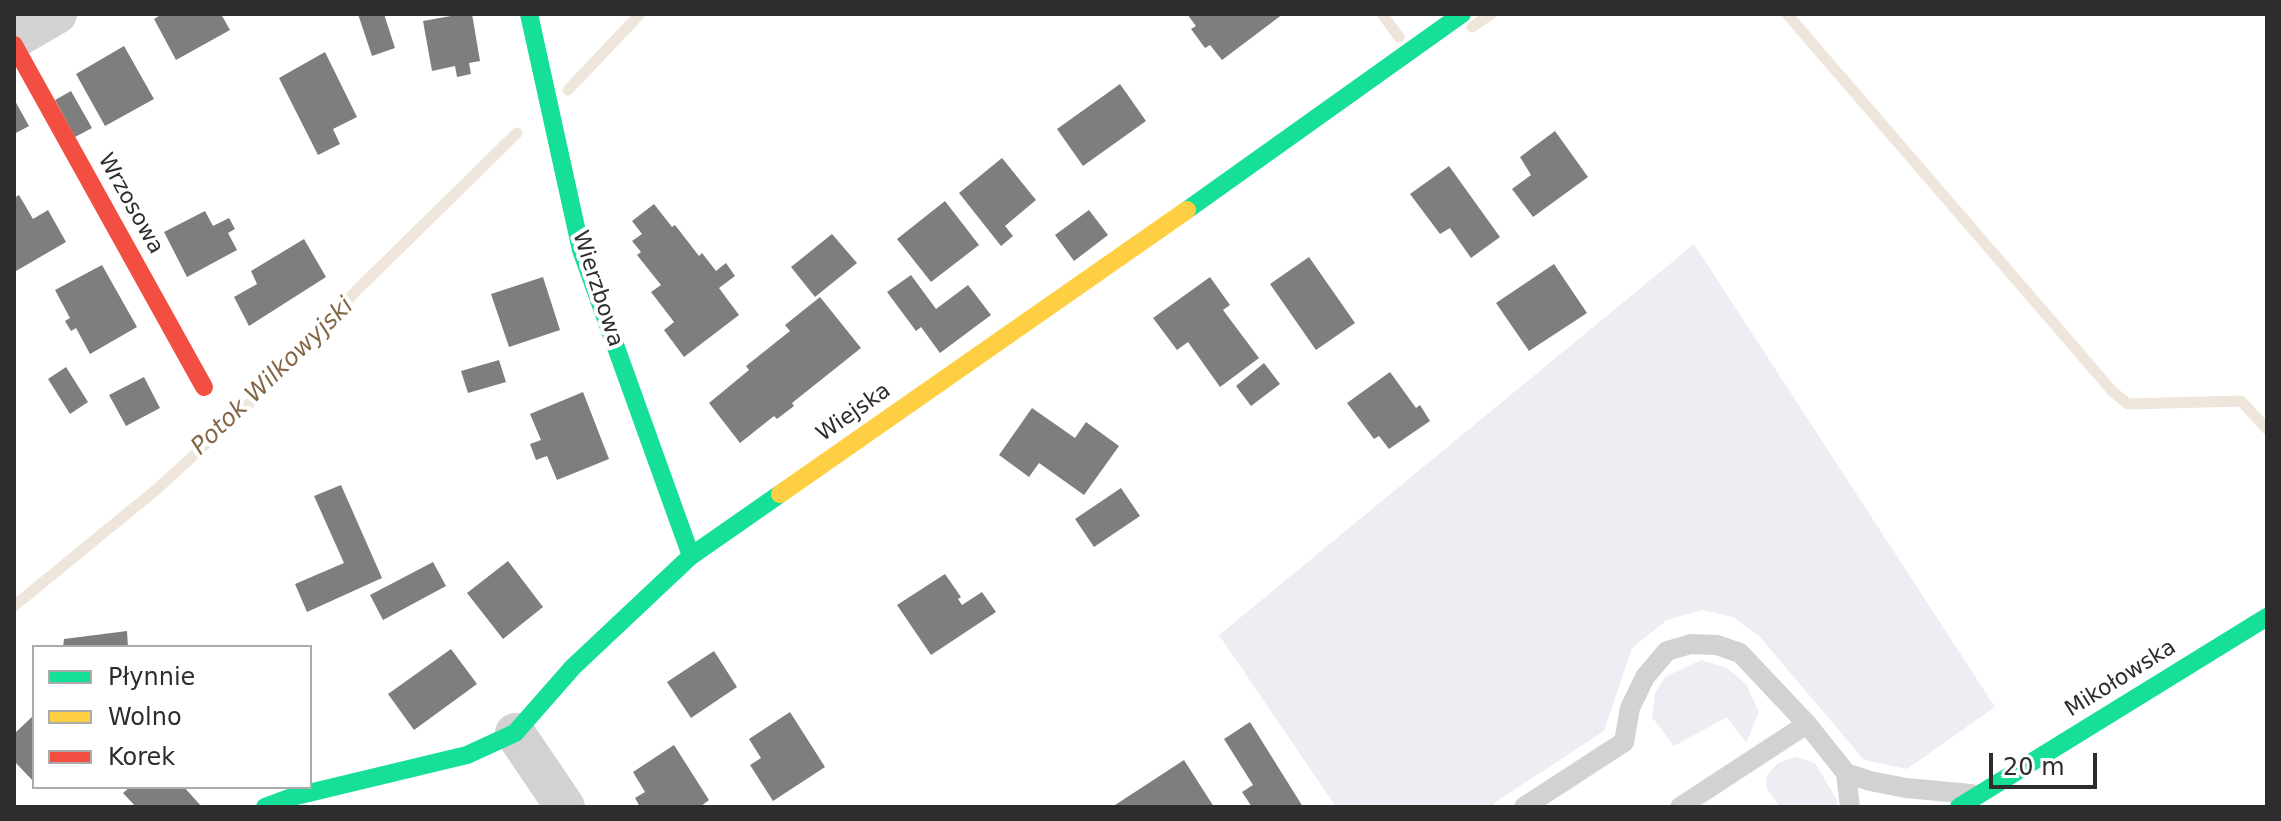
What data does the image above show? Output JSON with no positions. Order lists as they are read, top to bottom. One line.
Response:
{"streets":{"street":["Wrzosowa","Wierzbowa","Wiejska","Mikołowska"]},"crossings":[["Wierzbowa","Wiejska"]],"water":["Potok Wilkowyjski"],"legend":["Płynnie","Wolno","Korek"],"scale_bar":"20 m"}
